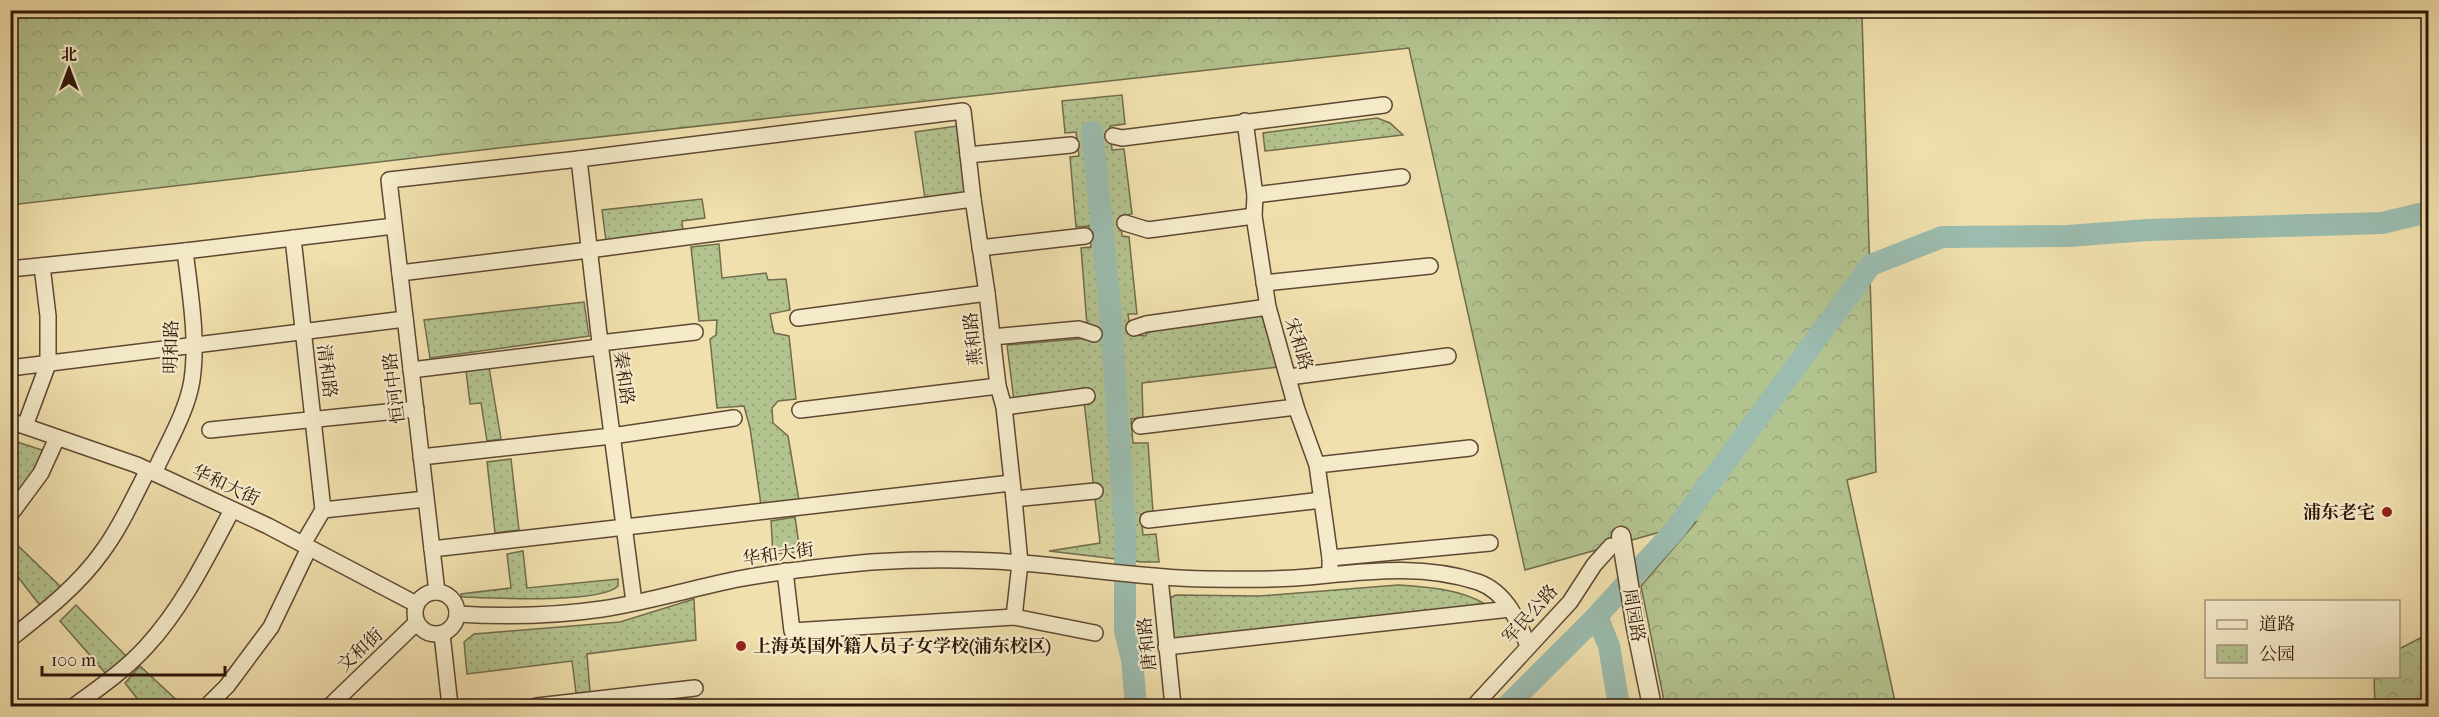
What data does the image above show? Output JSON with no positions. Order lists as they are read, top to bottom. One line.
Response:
{"streets":{"street":["燕和路","宋和路","明和路","清和路","秦和路","恒河中路","华和大街","军民公路","周园路","唐和路","文和街"]},"crossings":[["燕和路","秦和路"],["燕和路","恒河中路"],["燕和路","华和大街"],["宋和路","华和大街"],["明和路","华和大街"],["秦和路","恒河中路"],["秦和路","华和大街"],["恒河中路","华和大街"],["恒河中路","文和街"],["华和大街","军民公路"],["华和大街","唐和路"],["华和大街","文和街"],["军民公路","周园路"]],"places":["浦东老宅","上海英国外籍人员子女学校(浦东校区)"],"legend":["道路","公园"],"scale_bar":"100 m","north":"top"}
